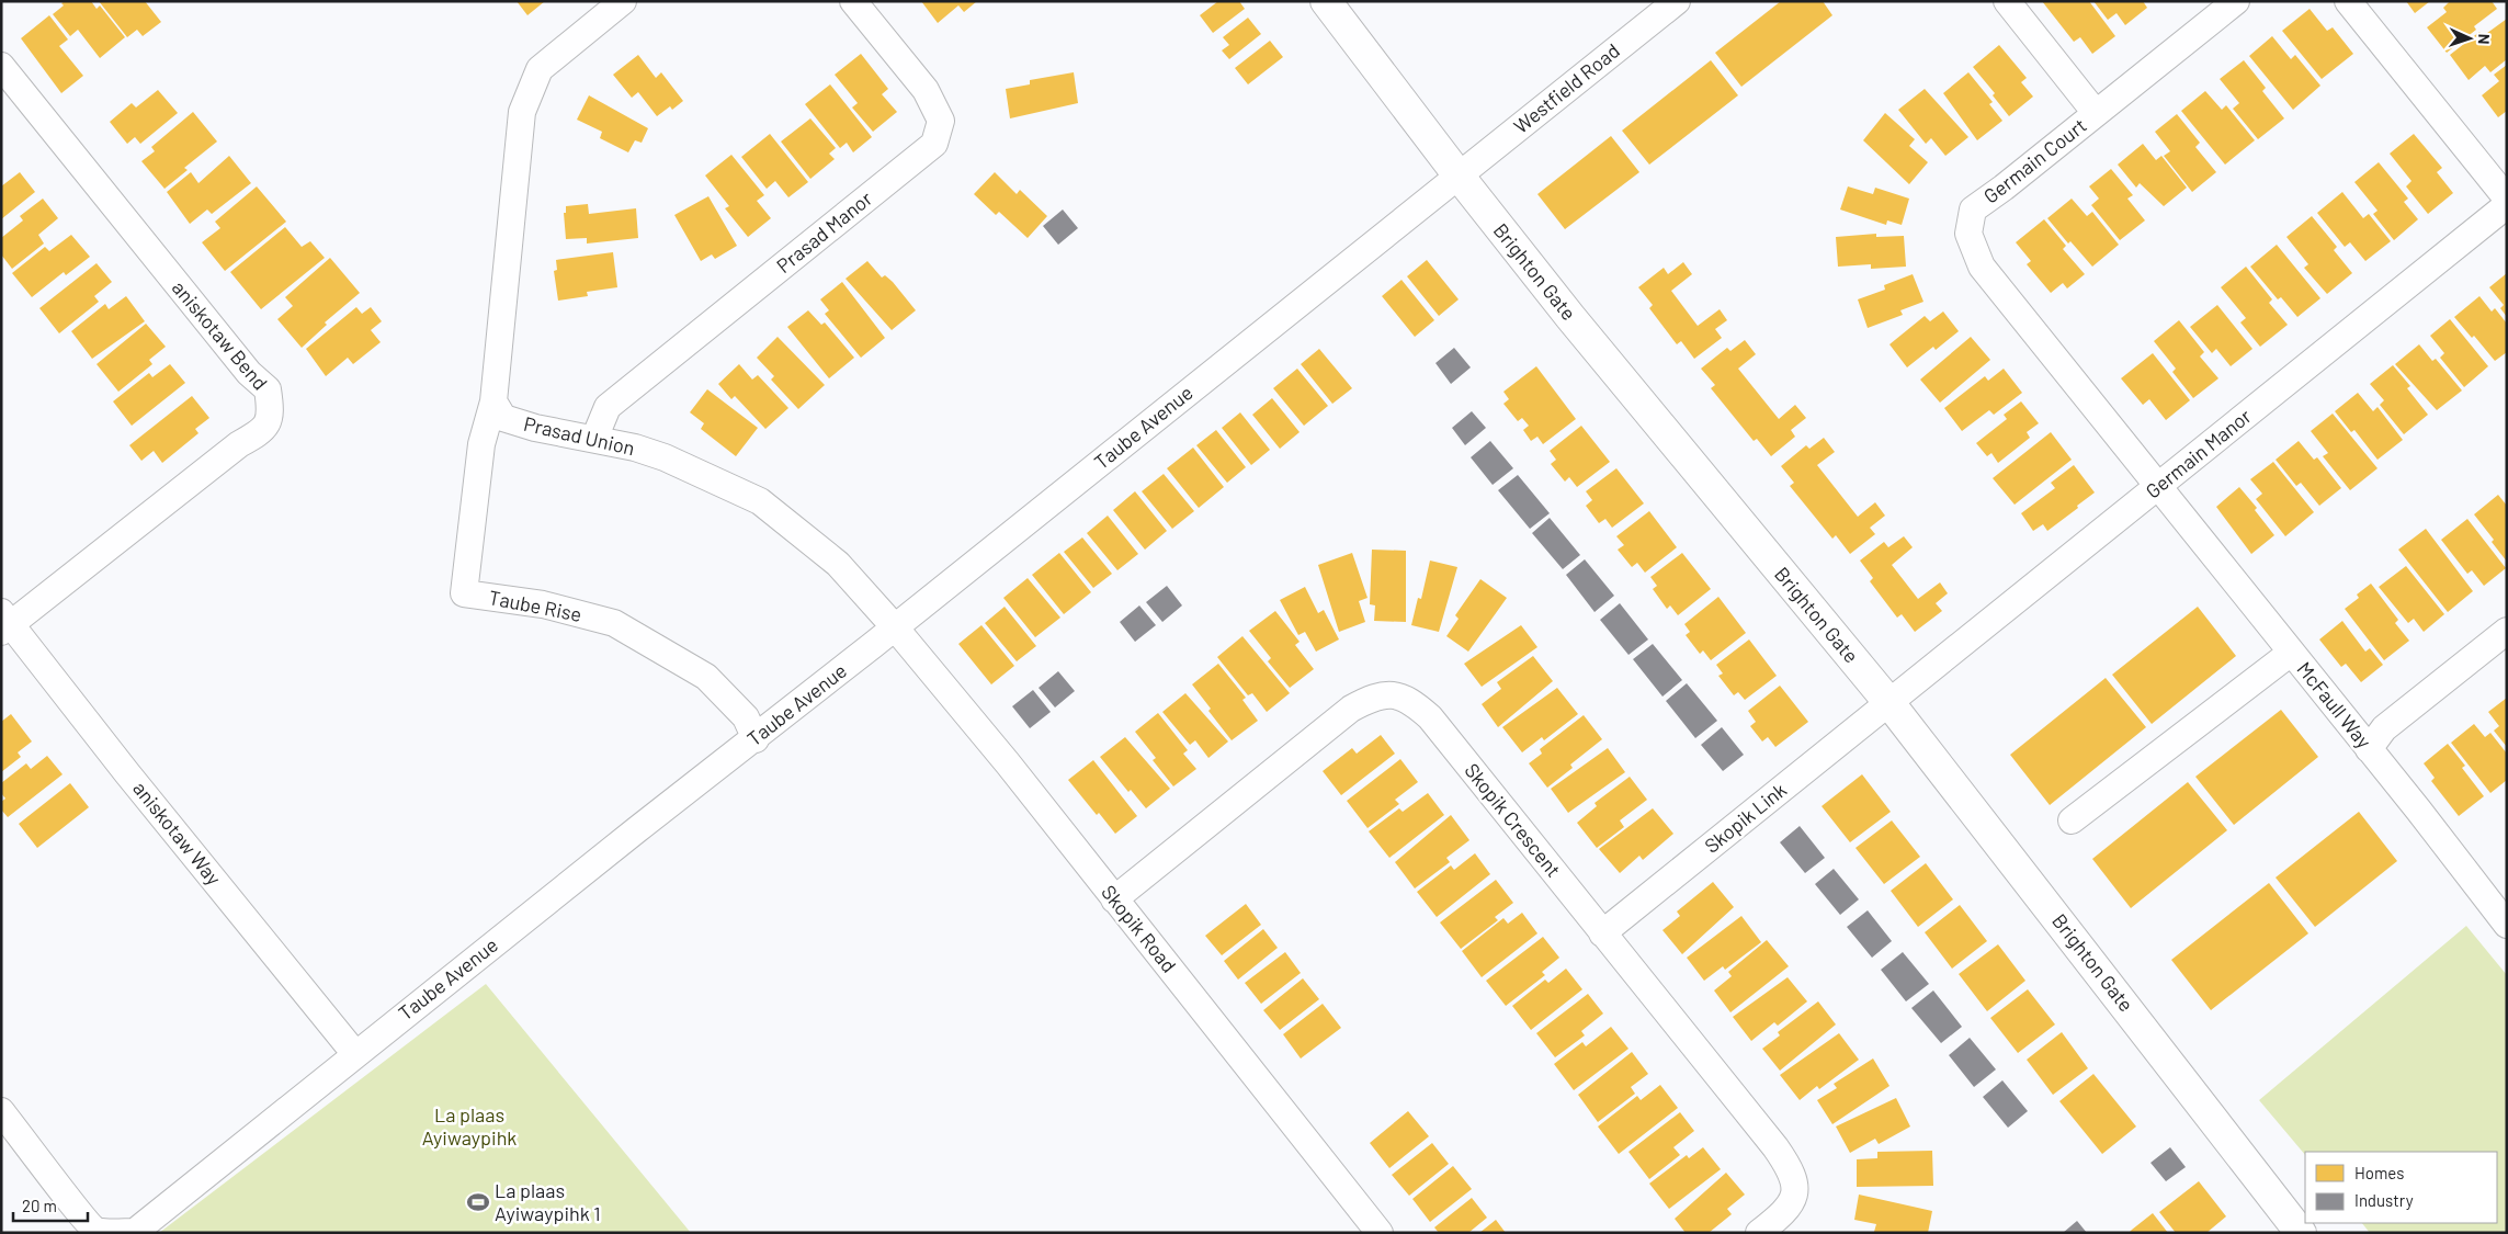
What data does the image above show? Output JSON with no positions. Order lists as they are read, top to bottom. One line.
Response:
{"streets":{"street":["Westfield Road","Germain Court","Prasad Manor","Brighton Gate","aniskotaw Bend","Taube Avenue","Prasad Union","Germain Manor","Taube Rise","McFaull Way","Skopik Link","Skopik Crescent","aniskotaw Way","Skopik Road"]},"crossings":[["Westfield Road","Brighton Gate"],["Westfield Road","Taube Avenue"],["Germain Court","Germain Manor"],["Germain Court","McFaull Way"],["Prasad Manor","Prasad Union"],["Brighton Gate","Taube Avenue"],["Brighton Gate","Germain Manor"],["Brighton Gate","Skopik Link"],["aniskotaw Bend","aniskotaw Way"],["Taube Avenue","Prasad Union"],["Taube Avenue","Taube Rise"],["Taube Avenue","aniskotaw Way"],["Taube Avenue","Skopik Road"],["Prasad Union","Taube Rise"],["Prasad Union","Skopik Road"],["Germain Manor","McFaull Way"],["Germain Manor","Skopik Link"],["Skopik Link","Skopik Crescent"],["Skopik Crescent","Skopik Road"]],"parks":["La plaas Ayiwaypihk"],"places":{"sports":["La plaas Ayiwaypihk 1"]},"legend":["Homes","Industry"],"scale_bar":"20 m","north":"right"}
